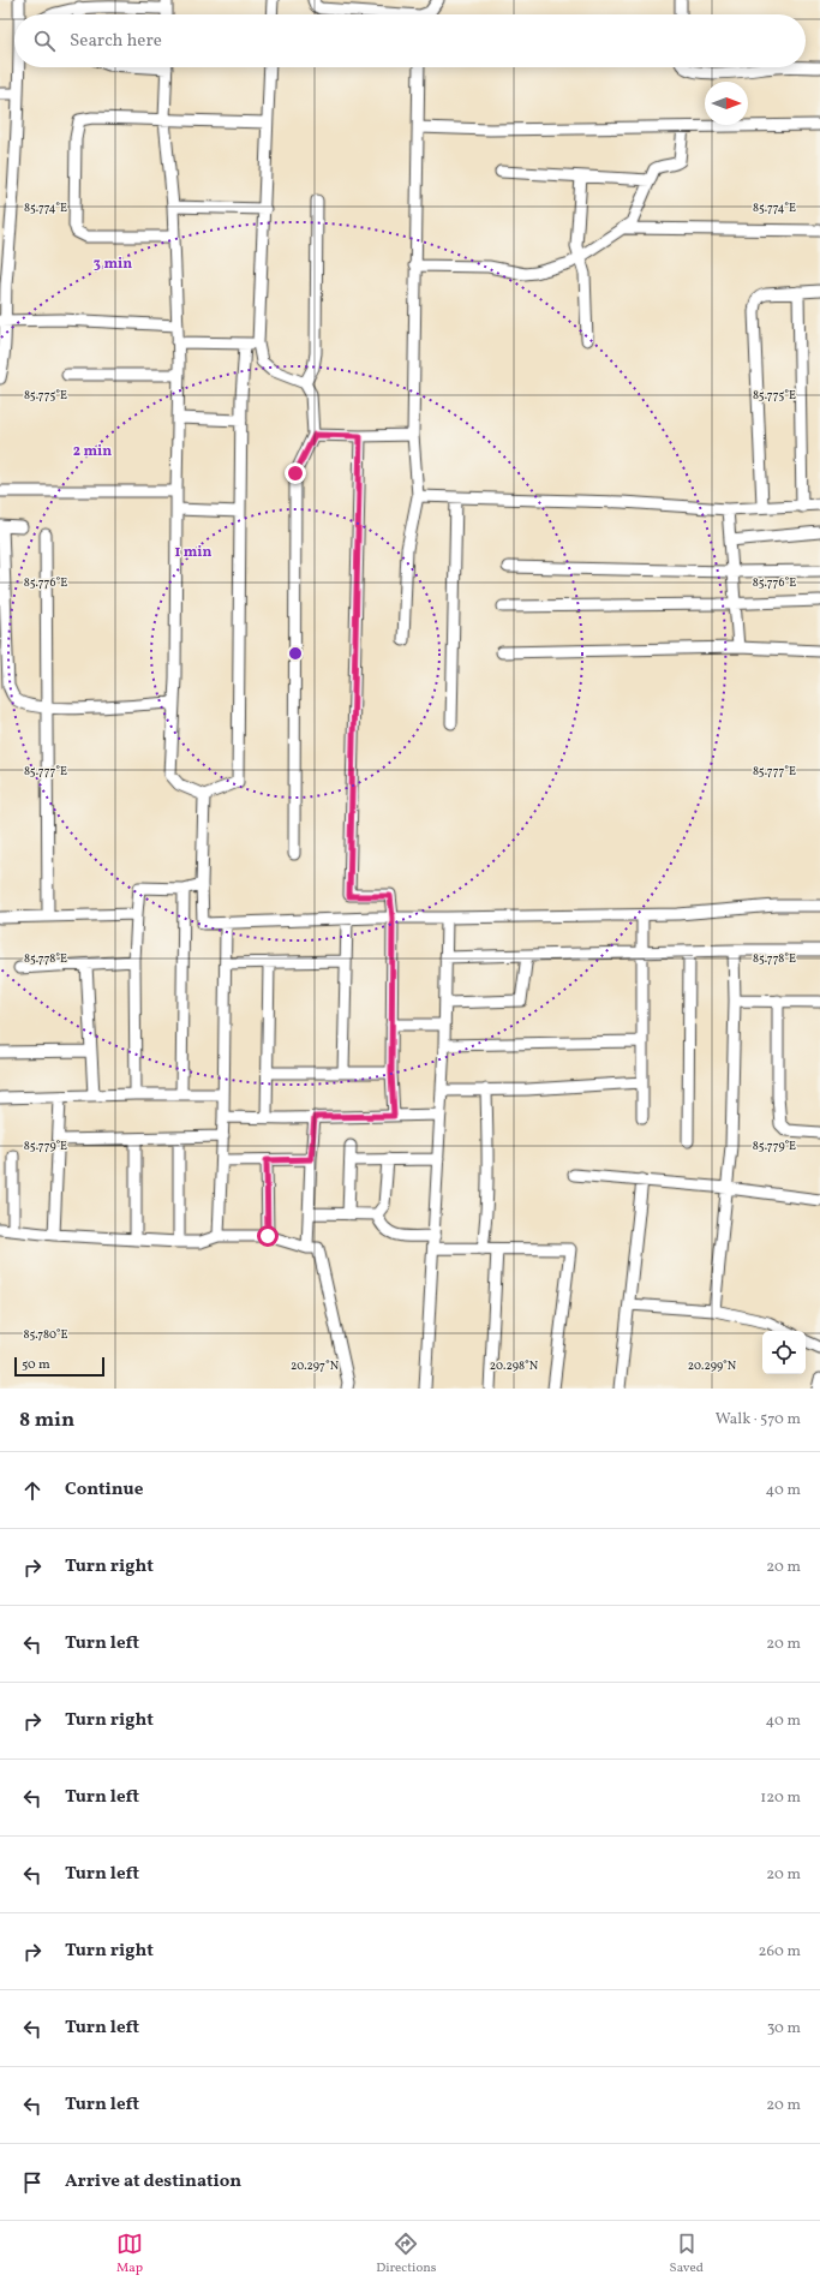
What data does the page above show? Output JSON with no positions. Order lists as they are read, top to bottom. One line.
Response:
{"scale_bar":"50 m","north":"right","page":{"search":"Search here","scale":"50 m","heading":["8 min","Walk · 570 m"],"list":[["Continue","40 m"],["Turn right","20 m"],["Turn left","20 m"],["Turn right","40 m"],["Turn left","120 m"],["Turn left","20 m"],["Turn right","260 m"],["Turn left","30 m"],["Turn left","20 m"],"Arrive at destination"],"nav":["Map","Directions","Saved"]},"coordinates":["85.774°E","85.775°E","85.776°E","85.777°E","85.778°E","85.779°E","85.780°E","20.297°N","20.298°N","20.299°N"],"rings":["3 min","2 min","1 min"]}
